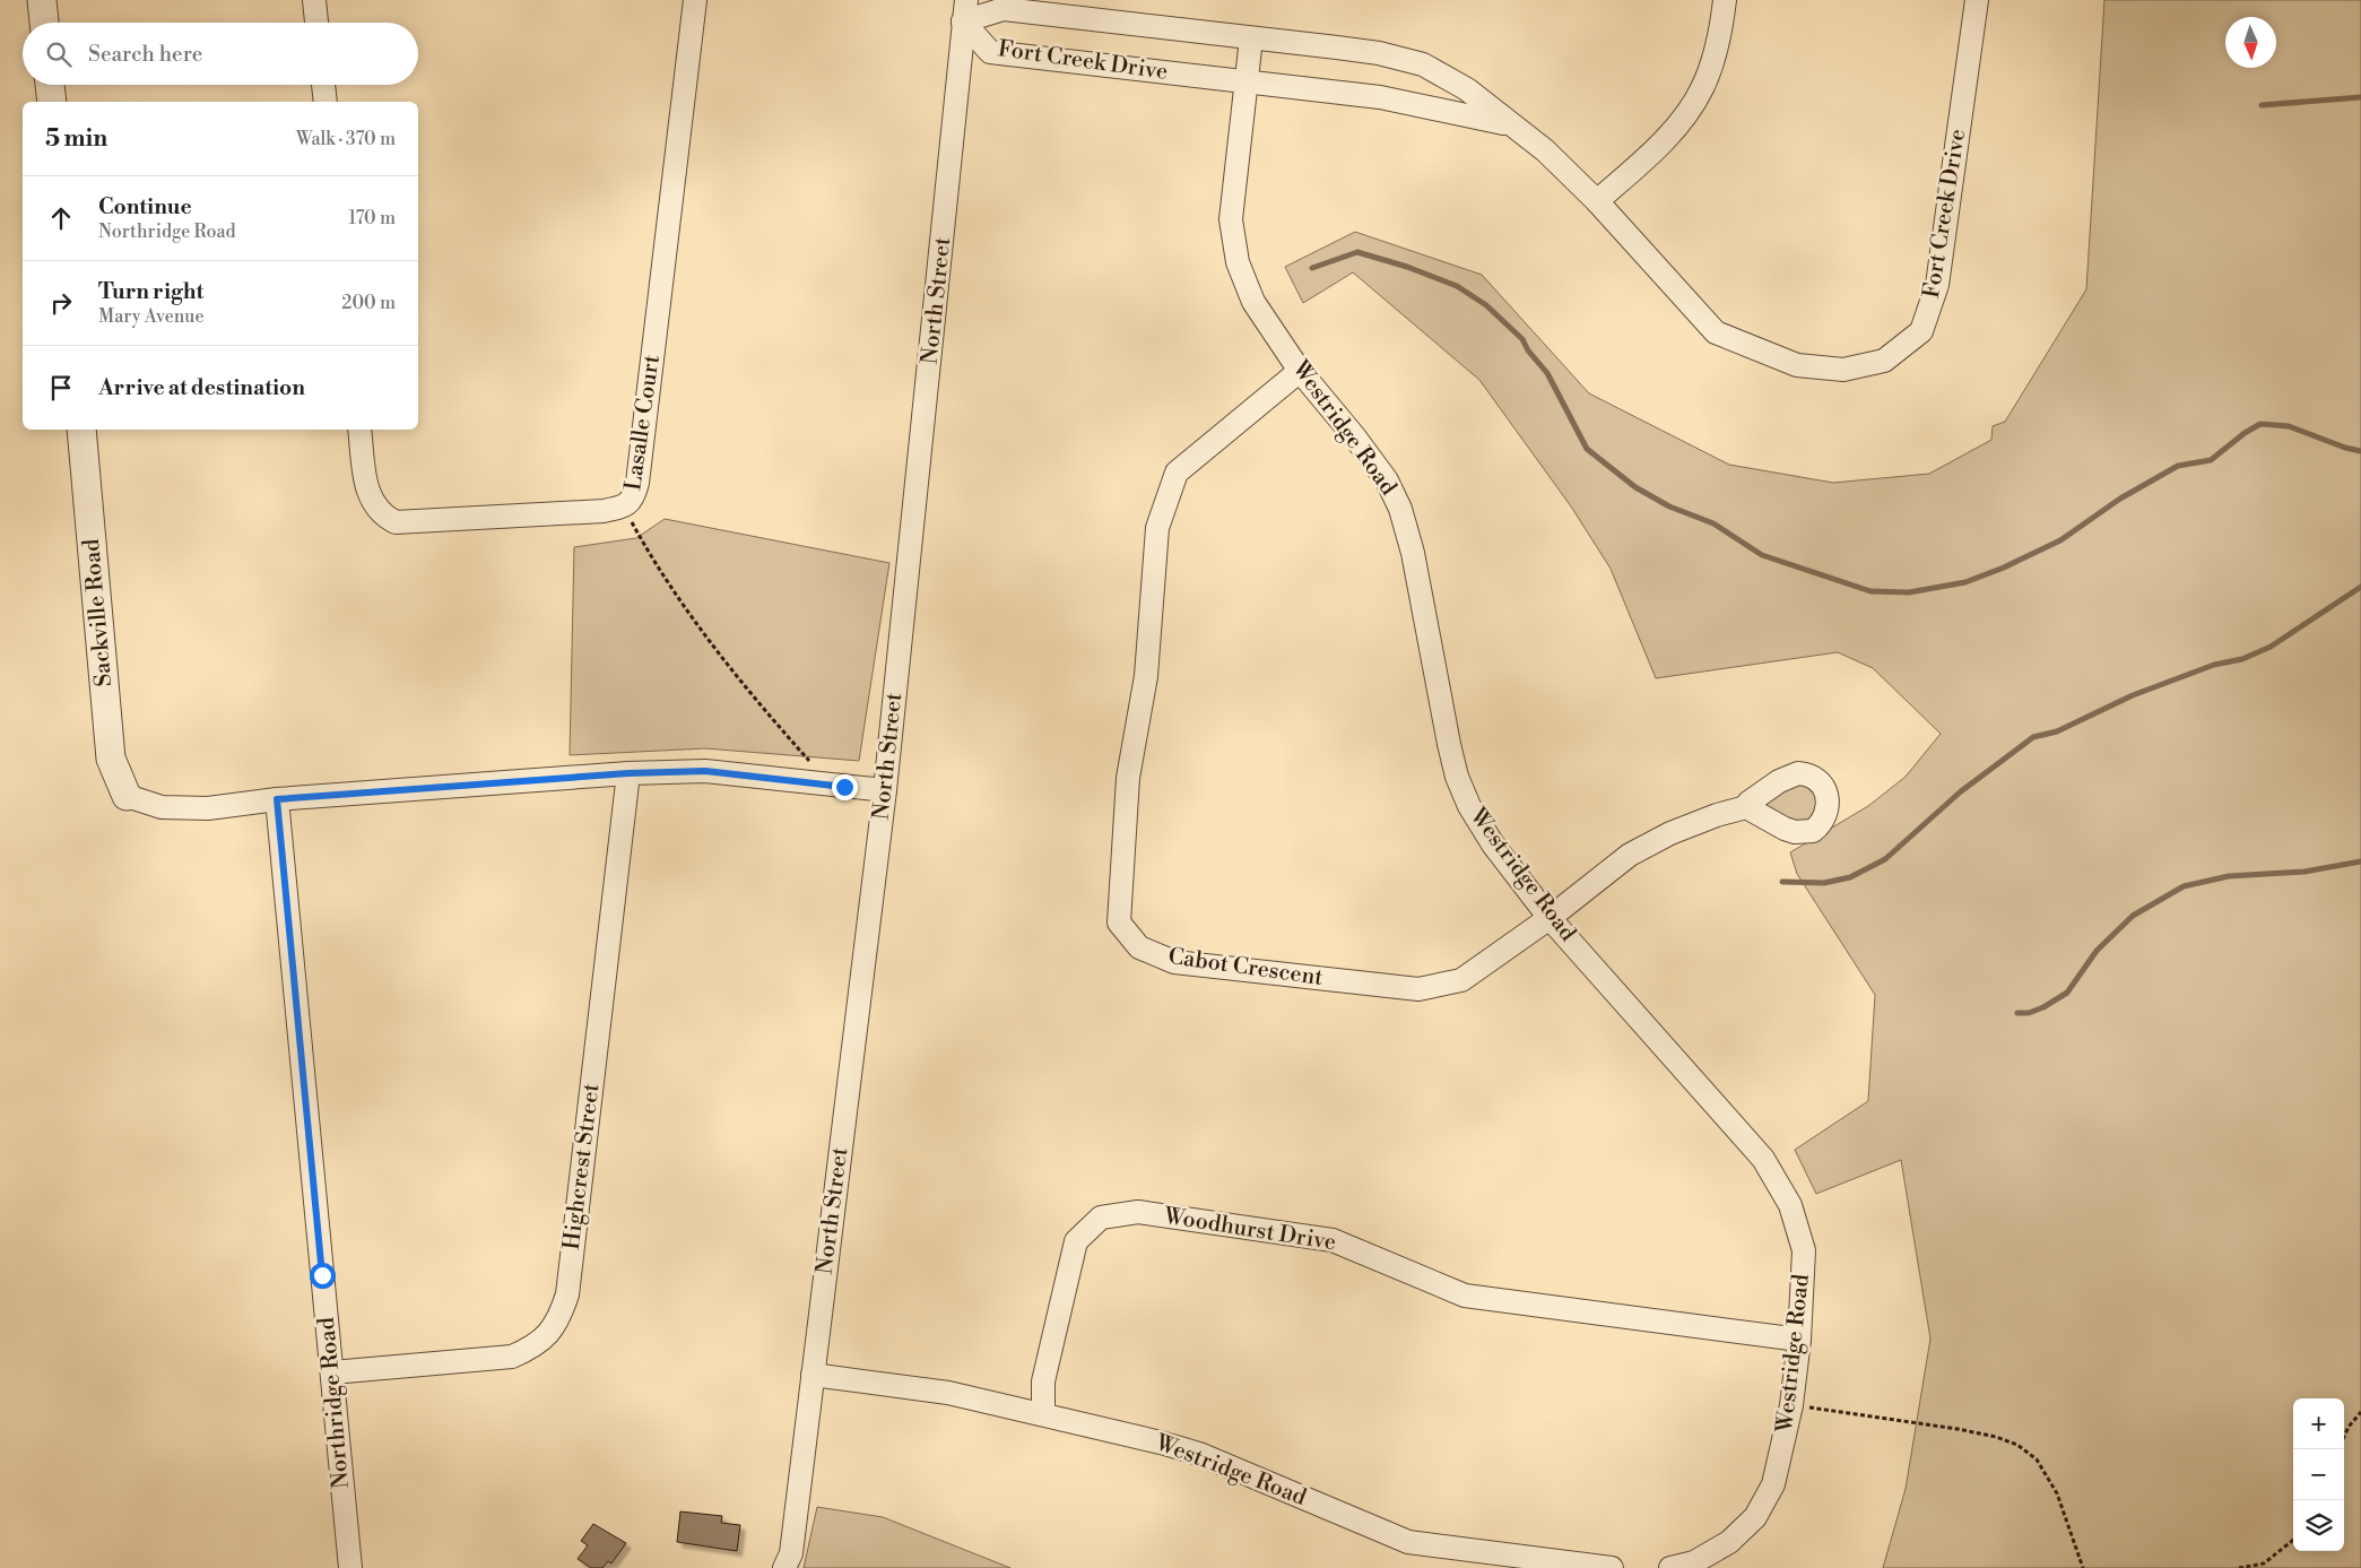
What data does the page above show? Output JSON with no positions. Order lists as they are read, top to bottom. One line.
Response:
{"streets":{"street":["Fort Creek Drive","North Street","Lasalle Court","Westridge Road","Sackville Road","Cabot Crescent","Highcrest Street","Woodhurst Drive","Northridge Road"]},"crossings":[["Fort Creek Drive","North Street"],["Fort Creek Drive","Westridge Road"],["North Street","Westridge Road"],["Westridge Road","Cabot Crescent"],["Westridge Road","Woodhurst Drive"],["Highcrest Street","Northridge Road"]],"north":"bottom","page":{"search":"Search here","heading":["5 min","Walk · 370 m"],"list":[["Continue","Northridge Road","170 m"],["Turn right","Mary Avenue","200 m"],"Arrive at destination"],"map_buttons":["+","−"]}}
